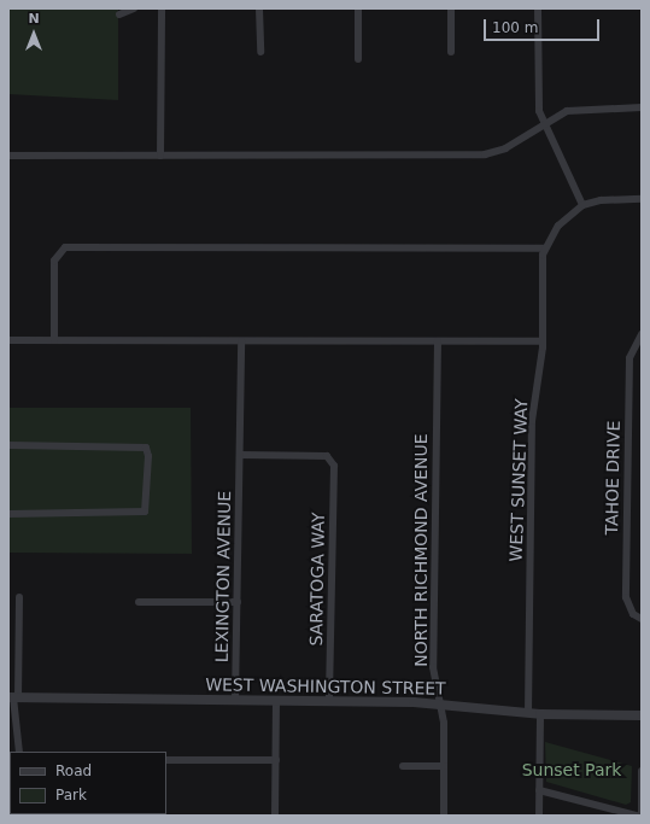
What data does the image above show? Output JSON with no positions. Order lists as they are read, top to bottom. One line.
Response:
{"streets":{"street":["TAHOE DRIVE","WEST SUNSET WAY","NORTH RICHMOND AVENUE","LEXINGTON AVENUE","SARATOGA WAY","WEST WASHINGTON STREET"]},"crossings":[["WEST SUNSET WAY","WEST WASHINGTON STREET"],["NORTH RICHMOND AVENUE","WEST WASHINGTON STREET"],["LEXINGTON AVENUE","SARATOGA WAY"],["LEXINGTON AVENUE","WEST WASHINGTON STREET"],["SARATOGA WAY","WEST WASHINGTON STREET"]],"parks":["Sunset Park"],"legend":["Road","Park"],"scale_bar":"100 m","north":"top"}
